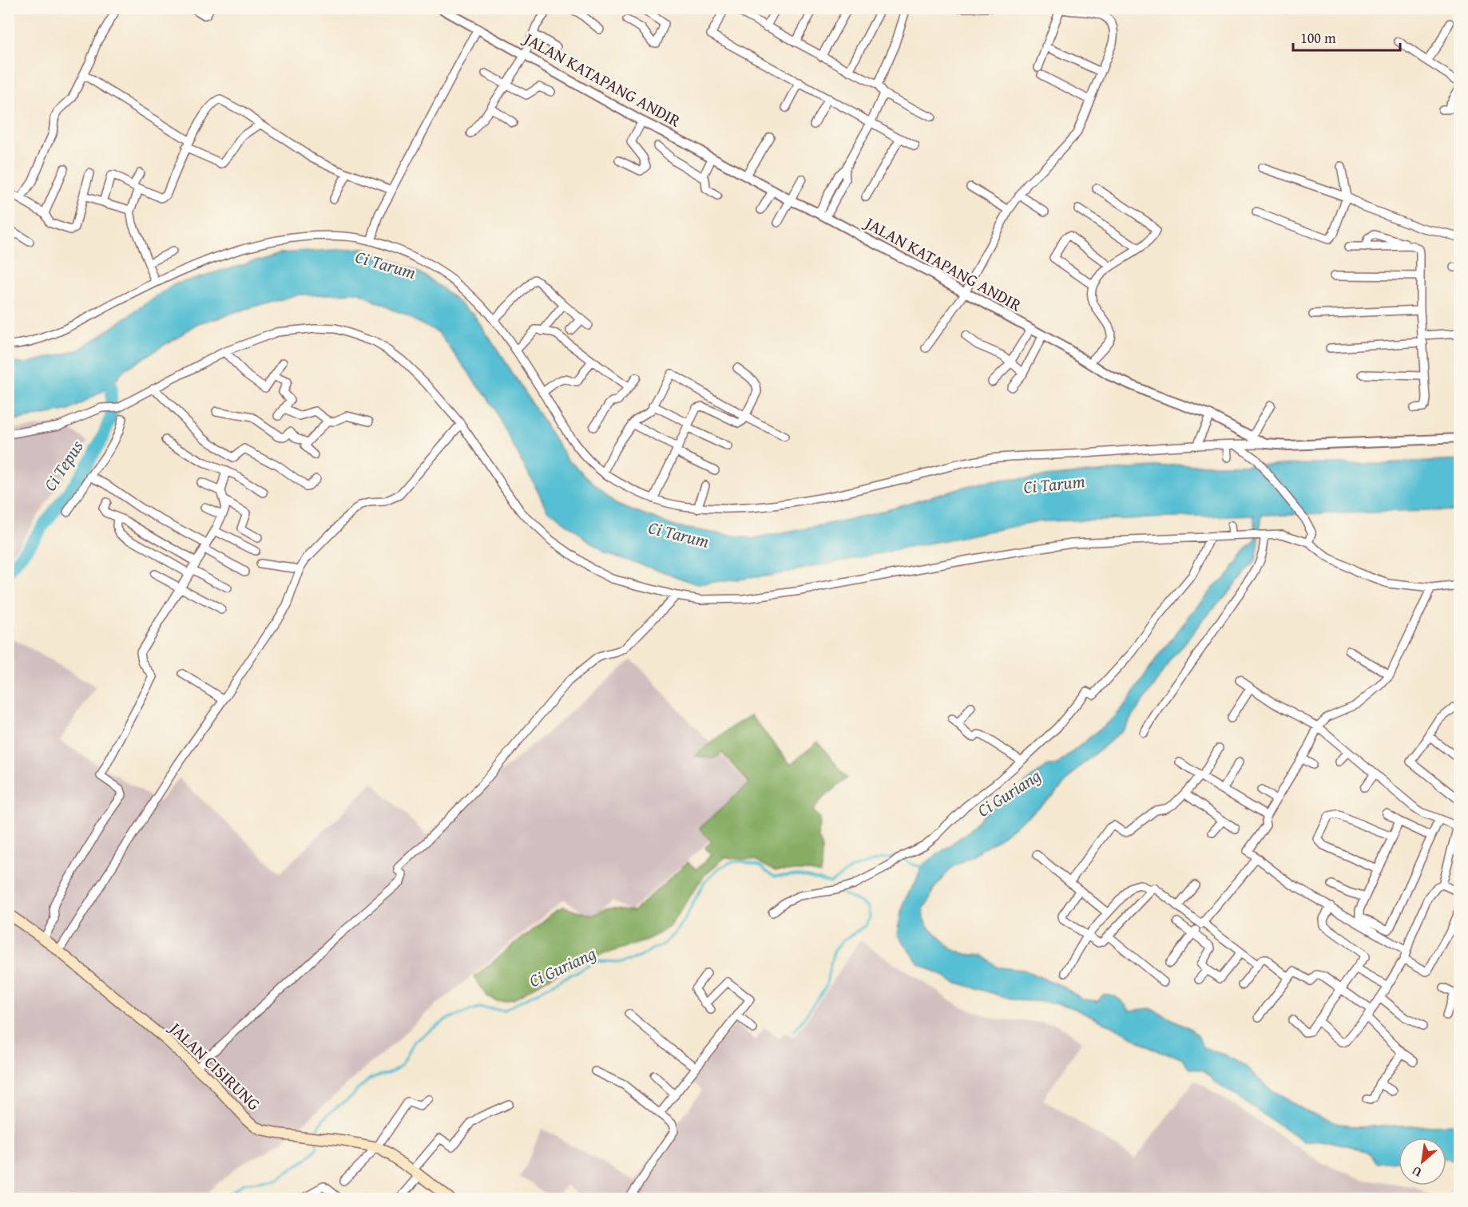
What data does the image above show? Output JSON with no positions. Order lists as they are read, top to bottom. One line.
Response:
{"streets":{"main road":["JALAN CISIRUNG"],"street":["JALAN KATAPANG ANDIR"]},"water":["Ci Tarum","Ci Tepus","Ci Guriang"],"scale_bar":"100 m","north":"bottom left"}
